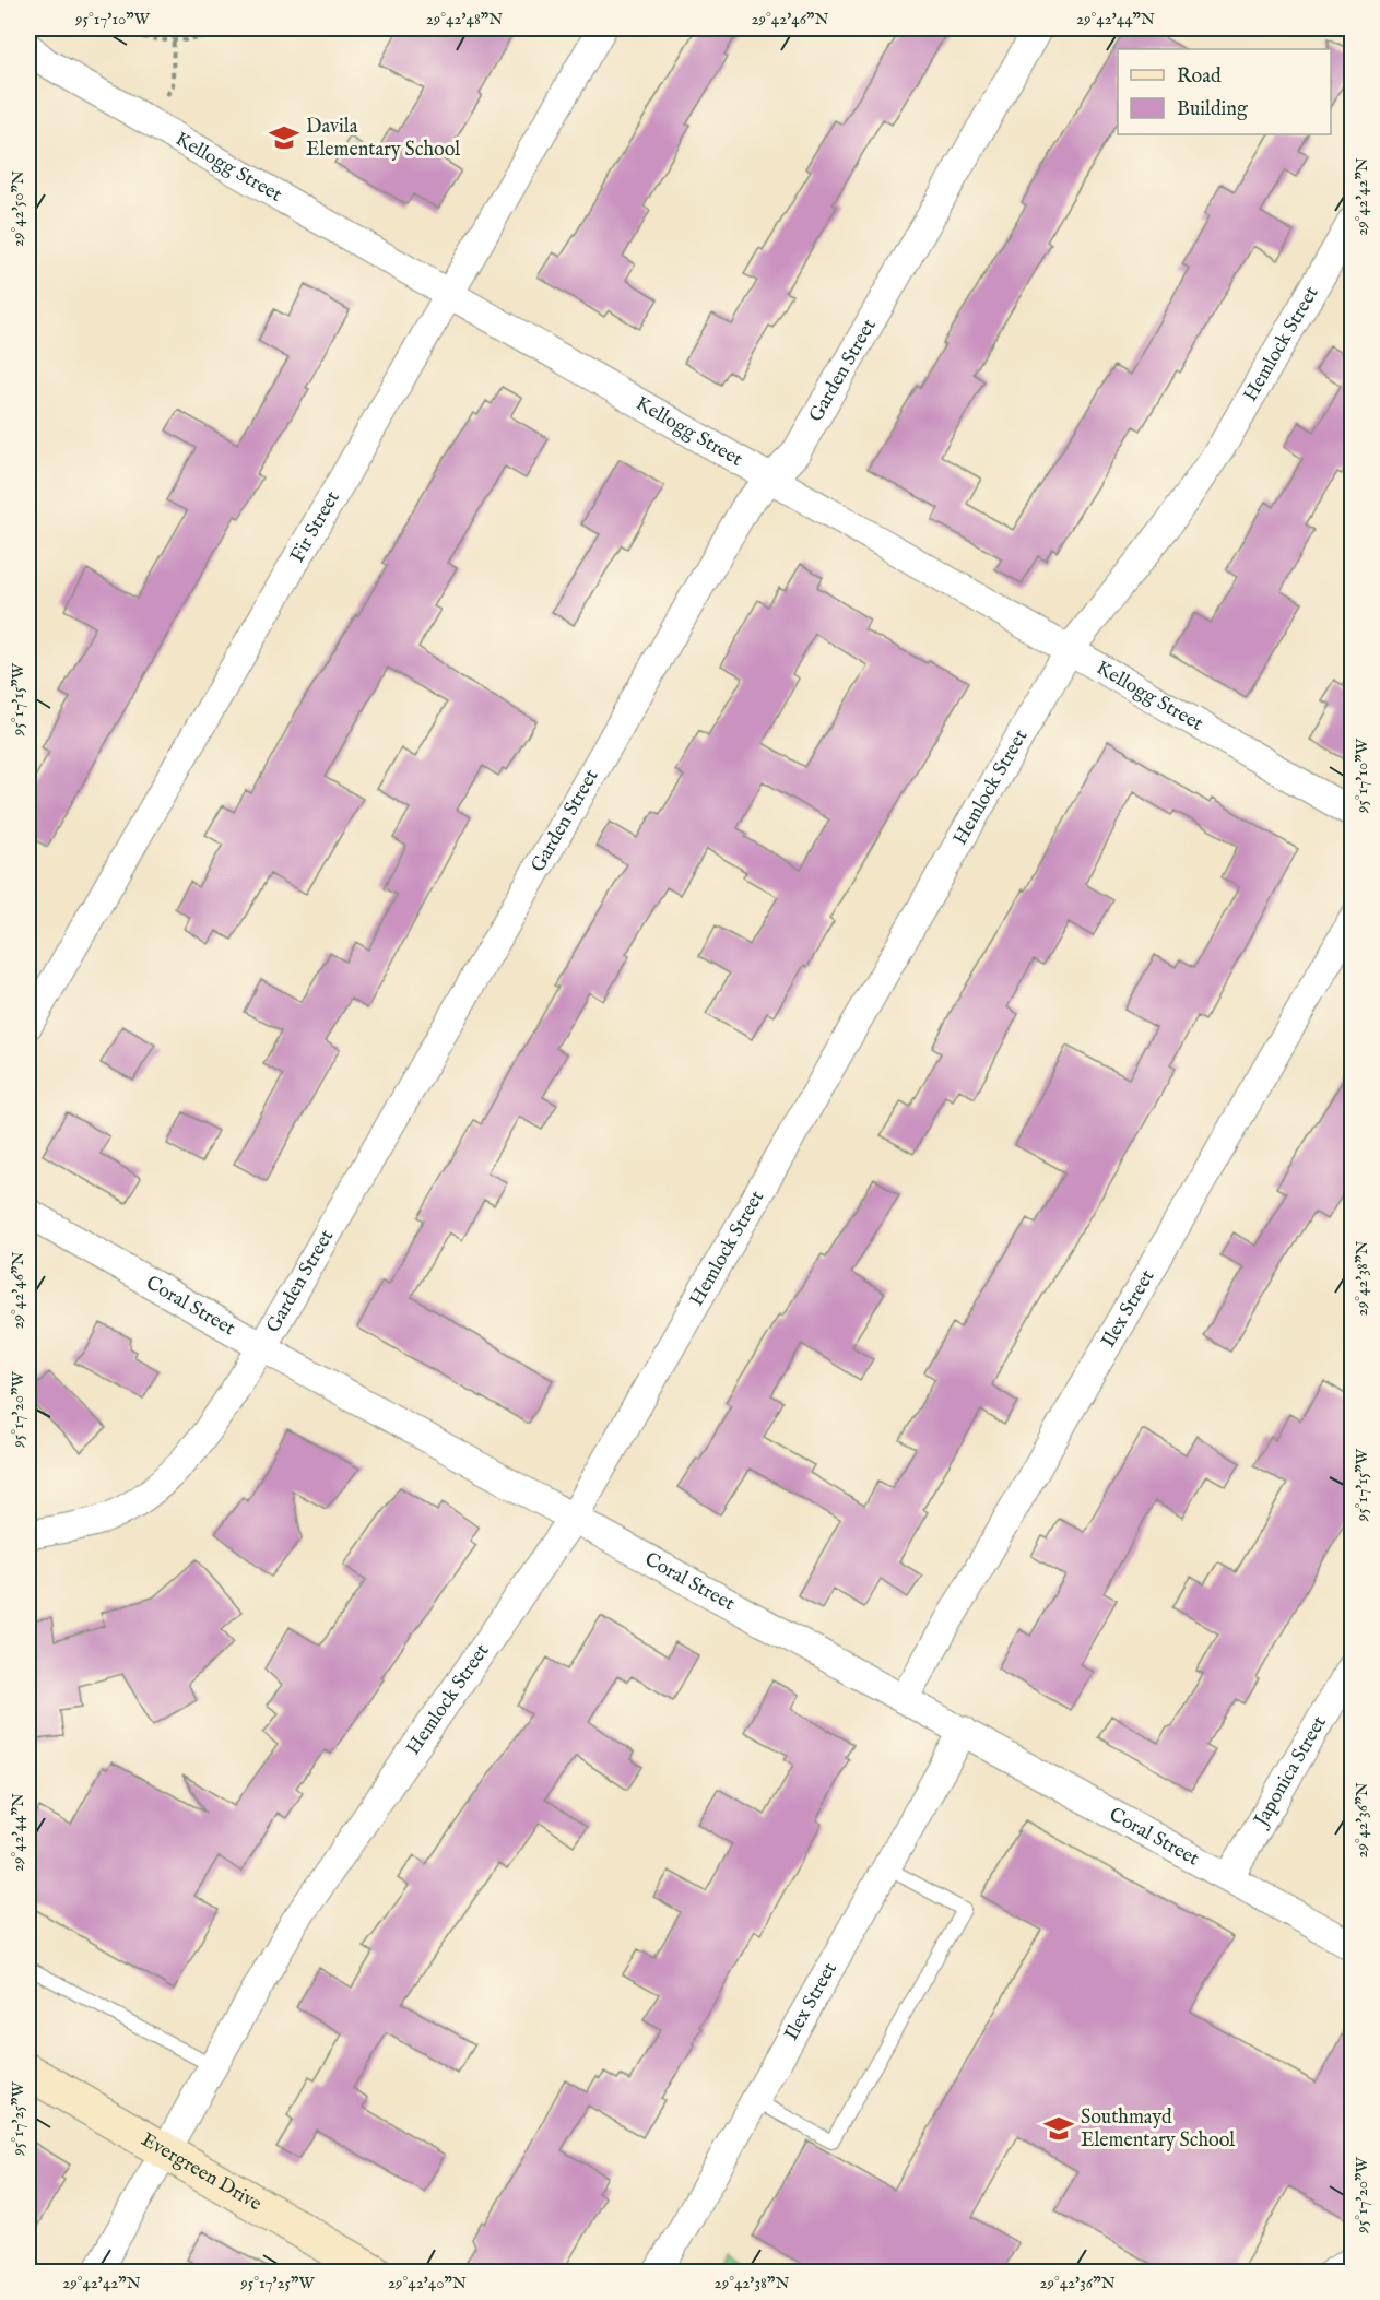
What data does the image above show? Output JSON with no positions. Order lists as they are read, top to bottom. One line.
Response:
{"streets":{"street":["Kellogg Street","Hemlock Street","Garden Street","Fir Street","Coral Street","Ilex Street","Japonica Street","Evergreen Drive"]},"crossings":[["Kellogg Street","Hemlock Street"],["Kellogg Street","Garden Street"],["Kellogg Street","Fir Street"],["Hemlock Street","Coral Street"],["Hemlock Street","Evergreen Drive"],["Garden Street","Coral Street"],["Coral Street","Ilex Street"],["Coral Street","Japonica Street"]],"places":{"school or university":["Davila Elementary School","Southmayd Elementary School"]},"legend":["Road","Building"],"coordinates":["95°17'10\"W","29°42'48\"N","29°42'46\"N","29°42'44\"N","29°42'42\"N","29°42'50\"N","95°17'15\"W","29°42'38\"N","95°17'20\"W","29°42'36\"N","95°17'25\"W","29°42'40\"N"]}
